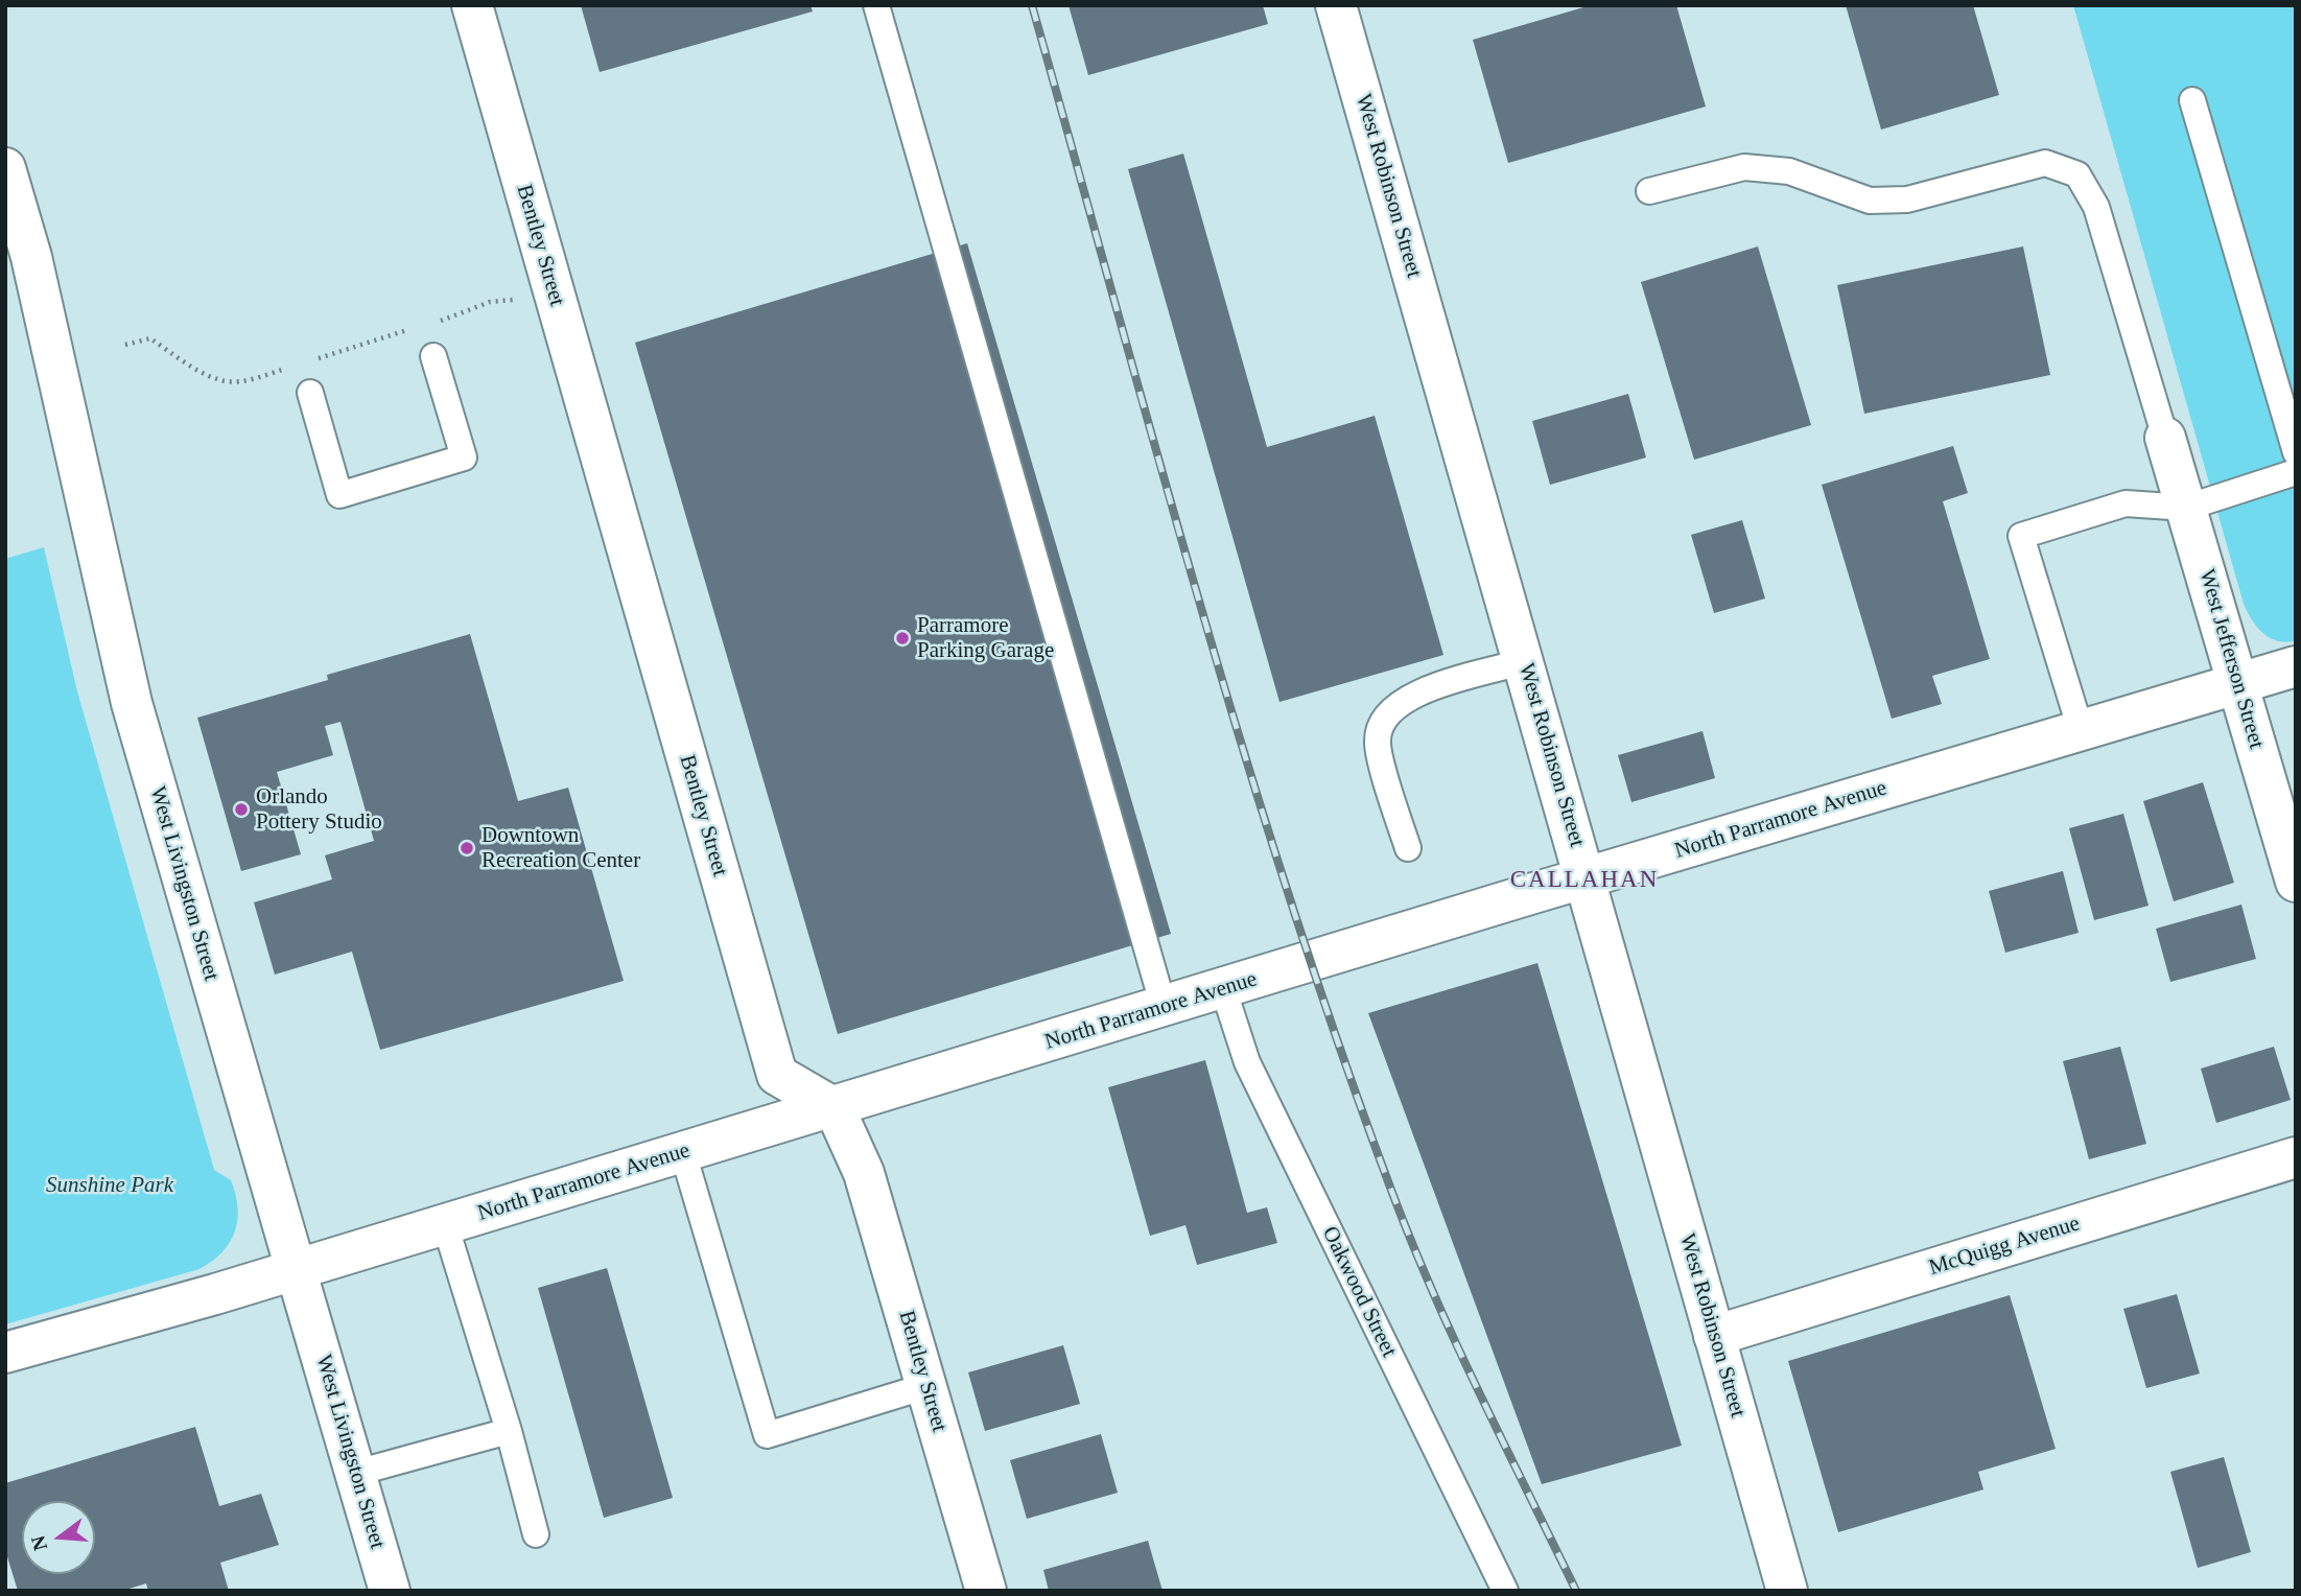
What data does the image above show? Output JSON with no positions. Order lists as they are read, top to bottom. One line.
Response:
{"streets":{"street":["West Robinson Street","Bentley Street","West Jefferson Street","North Parramore Avenue","West Livingston Street","McQuigg Avenue"],"lane":["Oakwood Street"]},"crossings":[["West Robinson Street","North Parramore Avenue"],["West Robinson Street","McQuigg Avenue"],["Bentley Street","North Parramore Avenue"],["West Jefferson Street","North Parramore Avenue"],["North Parramore Avenue","West Livingston Street"],["North Parramore Avenue","Oakwood Street"]],"districts":["CALLAHAN"],"parks":["Sunshine Park"],"places":["Parramore Parking Garage","Orlando Pottery Studio","Downtown Recreation Center"],"north":"left"}
